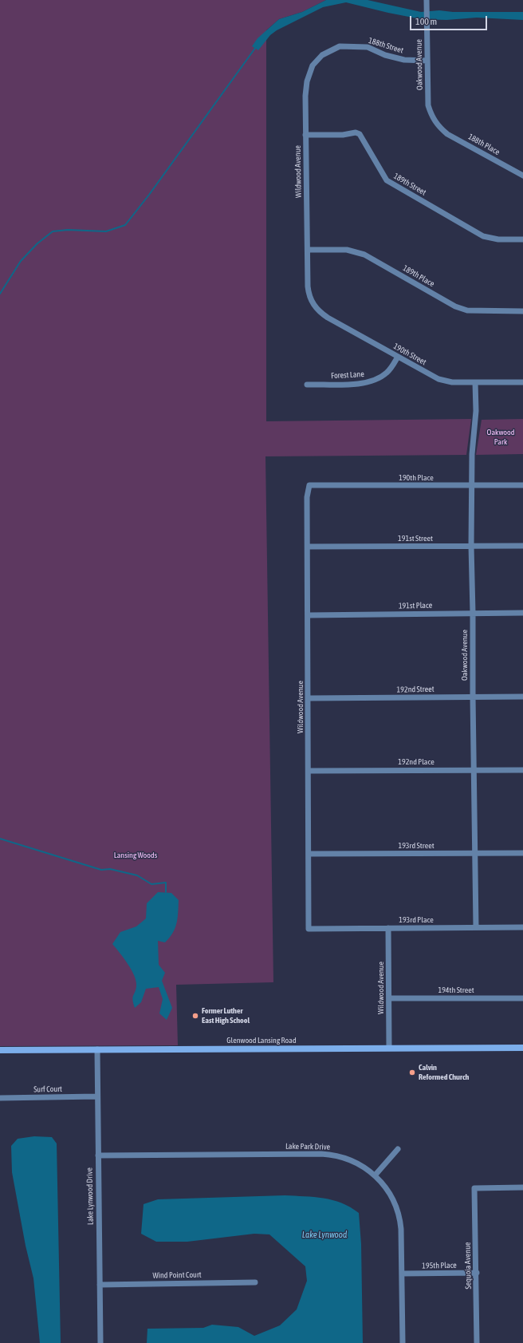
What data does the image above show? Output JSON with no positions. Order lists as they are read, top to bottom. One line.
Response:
{"streets":{"main road":["Glenwood Lansing Road"],"street":["188th Street","Oakwood Avenue","188th Place","Wildwood Avenue","189th Street","189th Place","190th Street","Forest Lane","190th Place","191st Street","191st Place","192nd Street","192nd Place","193rd Street","193rd Place","194th Street","Surf Court","Lake Park Drive","Lake Lynwood Drive","195th Place","Sequoia Avenue","Wind Point Court"]},"crossings":[["188th Street","Oakwood Avenue"],["188th Street","Wildwood Avenue"],["Oakwood Avenue","188th Place"],["Oakwood Avenue","190th Street"],["Oakwood Avenue","190th Place"],["Oakwood Avenue","191st Street"],["Oakwood Avenue","191st Place"],["Oakwood Avenue","192nd Street"],["Oakwood Avenue","192nd Place"],["Oakwood Avenue","193rd Street"],["Oakwood Avenue","193rd Place"],["Wildwood Avenue","189th Street"],["Wildwood Avenue","189th Place"],["Wildwood Avenue","190th Street"],["Wildwood Avenue","190th Place"],["Wildwood Avenue","191st Street"],["Wildwood Avenue","191st Place"],["Wildwood Avenue","192nd Street"],["Wildwood Avenue","192nd Place"],["Wildwood Avenue","193rd Street"],["Wildwood Avenue","193rd Place"],["Wildwood Avenue","194th Street"],["Wildwood Avenue","Glenwood Lansing Road"],["190th Street","Forest Lane"],["Glenwood Lansing Road","Lake Lynwood Drive"],["Surf Court","Lake Lynwood Drive"],["Lake Park Drive","Lake Lynwood Drive"],["Lake Park Drive","195th Place"],["Lake Lynwood Drive","Wind Point Court"],["195th Place","Sequoia Avenue"]],"water":["Lake Lynwood"],"parks":["Oakwood Park","Lansing Woods"],"places":["Former Luther East High School","Calvin Reformed Church"],"scale_bar":"100 m"}
